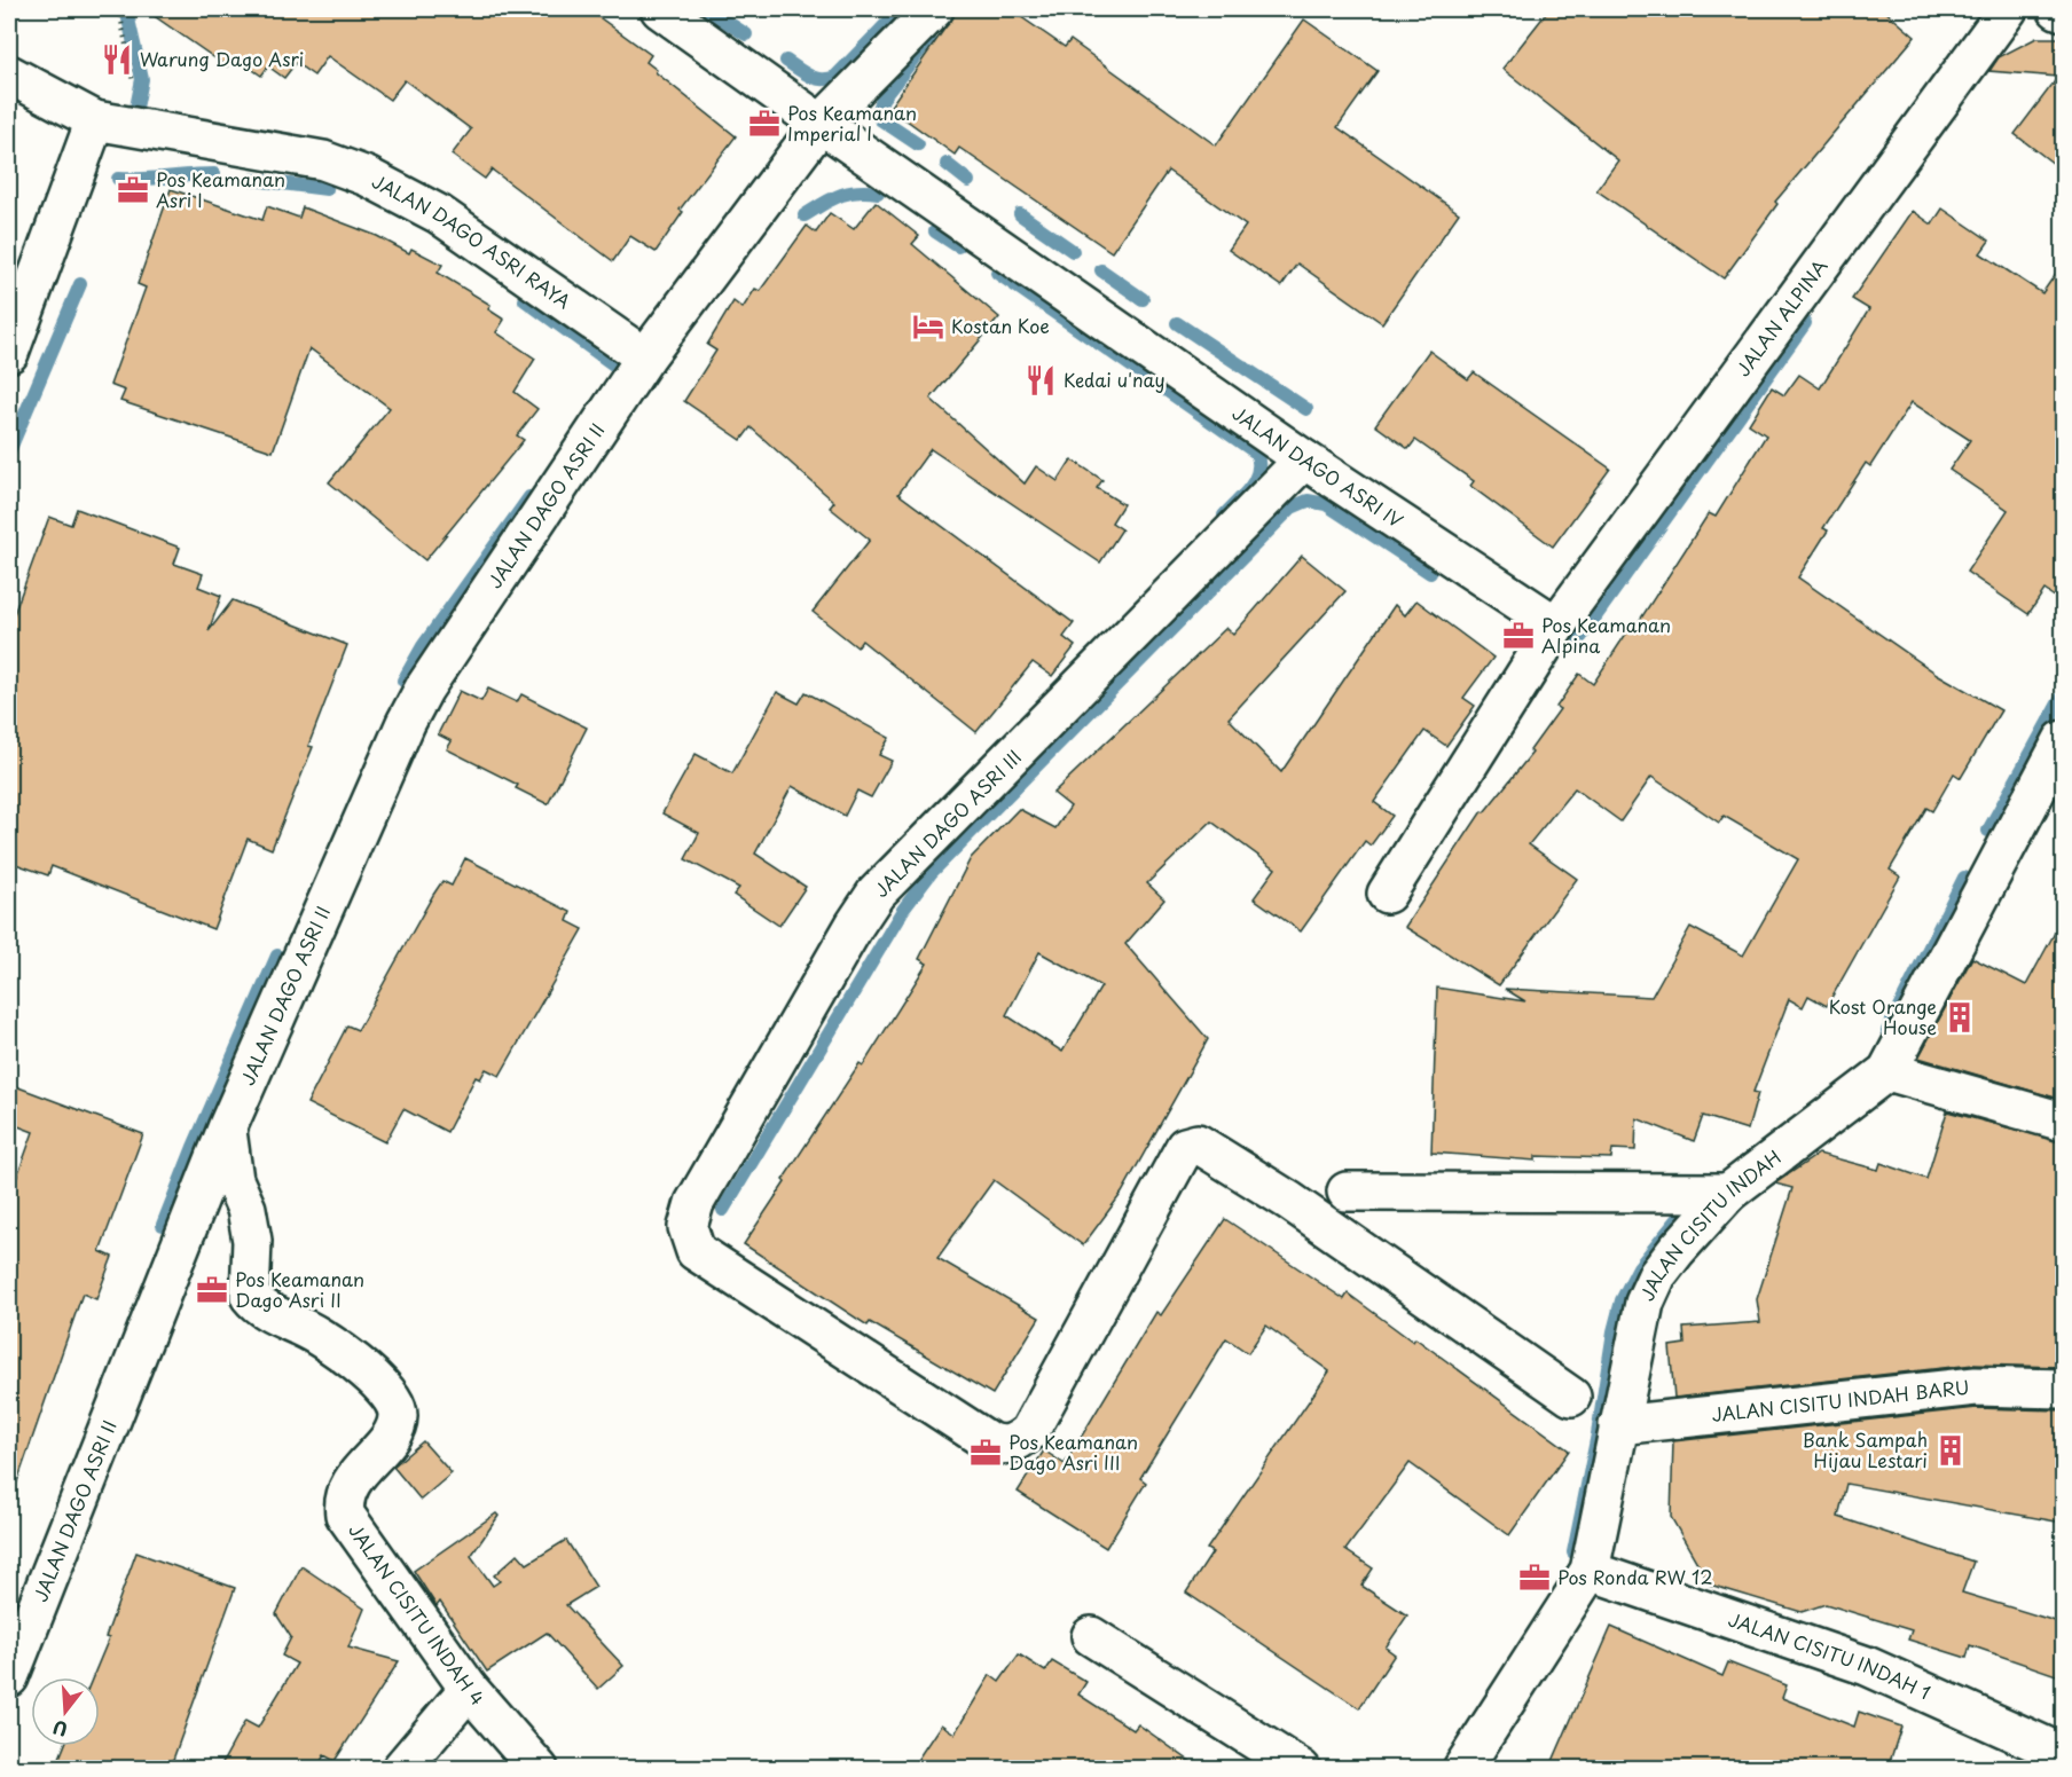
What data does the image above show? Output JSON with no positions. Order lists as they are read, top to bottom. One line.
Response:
{"streets":{"street":["JALAN DAGO ASRI RAYA","JALAN ALPINA","JALAN DAGO ASRI IV","JALAN DAGO ASRI II","JALAN DAGO ASRI III","JALAN CISITU INDAH","JALAN CISITU INDAH BARU","JALAN CISITU INDAH 4","JALAN CISITU INDAH 1"]},"crossings":[["JALAN DAGO ASRI RAYA","JALAN DAGO ASRI II"],["JALAN ALPINA","JALAN DAGO ASRI IV"],["JALAN DAGO ASRI IV","JALAN DAGO ASRI III"],["JALAN DAGO ASRI II","JALAN CISITU INDAH 4"],["JALAN CISITU INDAH","JALAN CISITU INDAH BARU"],["JALAN CISITU INDAH","JALAN CISITU INDAH 1"]],"places":{"restaurant":["Warung Dago Asri","Kedai u'nay"],"office":["Pos Keamanan Imperial I","Pos Keamanan Asri I","Pos Keamanan Alpina","Pos Keamanan Dago Asri II","Pos Keamanan Dago Asri III","Pos Ronda RW 12"],"hotel":["Kostan Koe"],"building":["Kost Orange House","Bank Sampah Hijau Lestari"]},"north":"bottom"}
